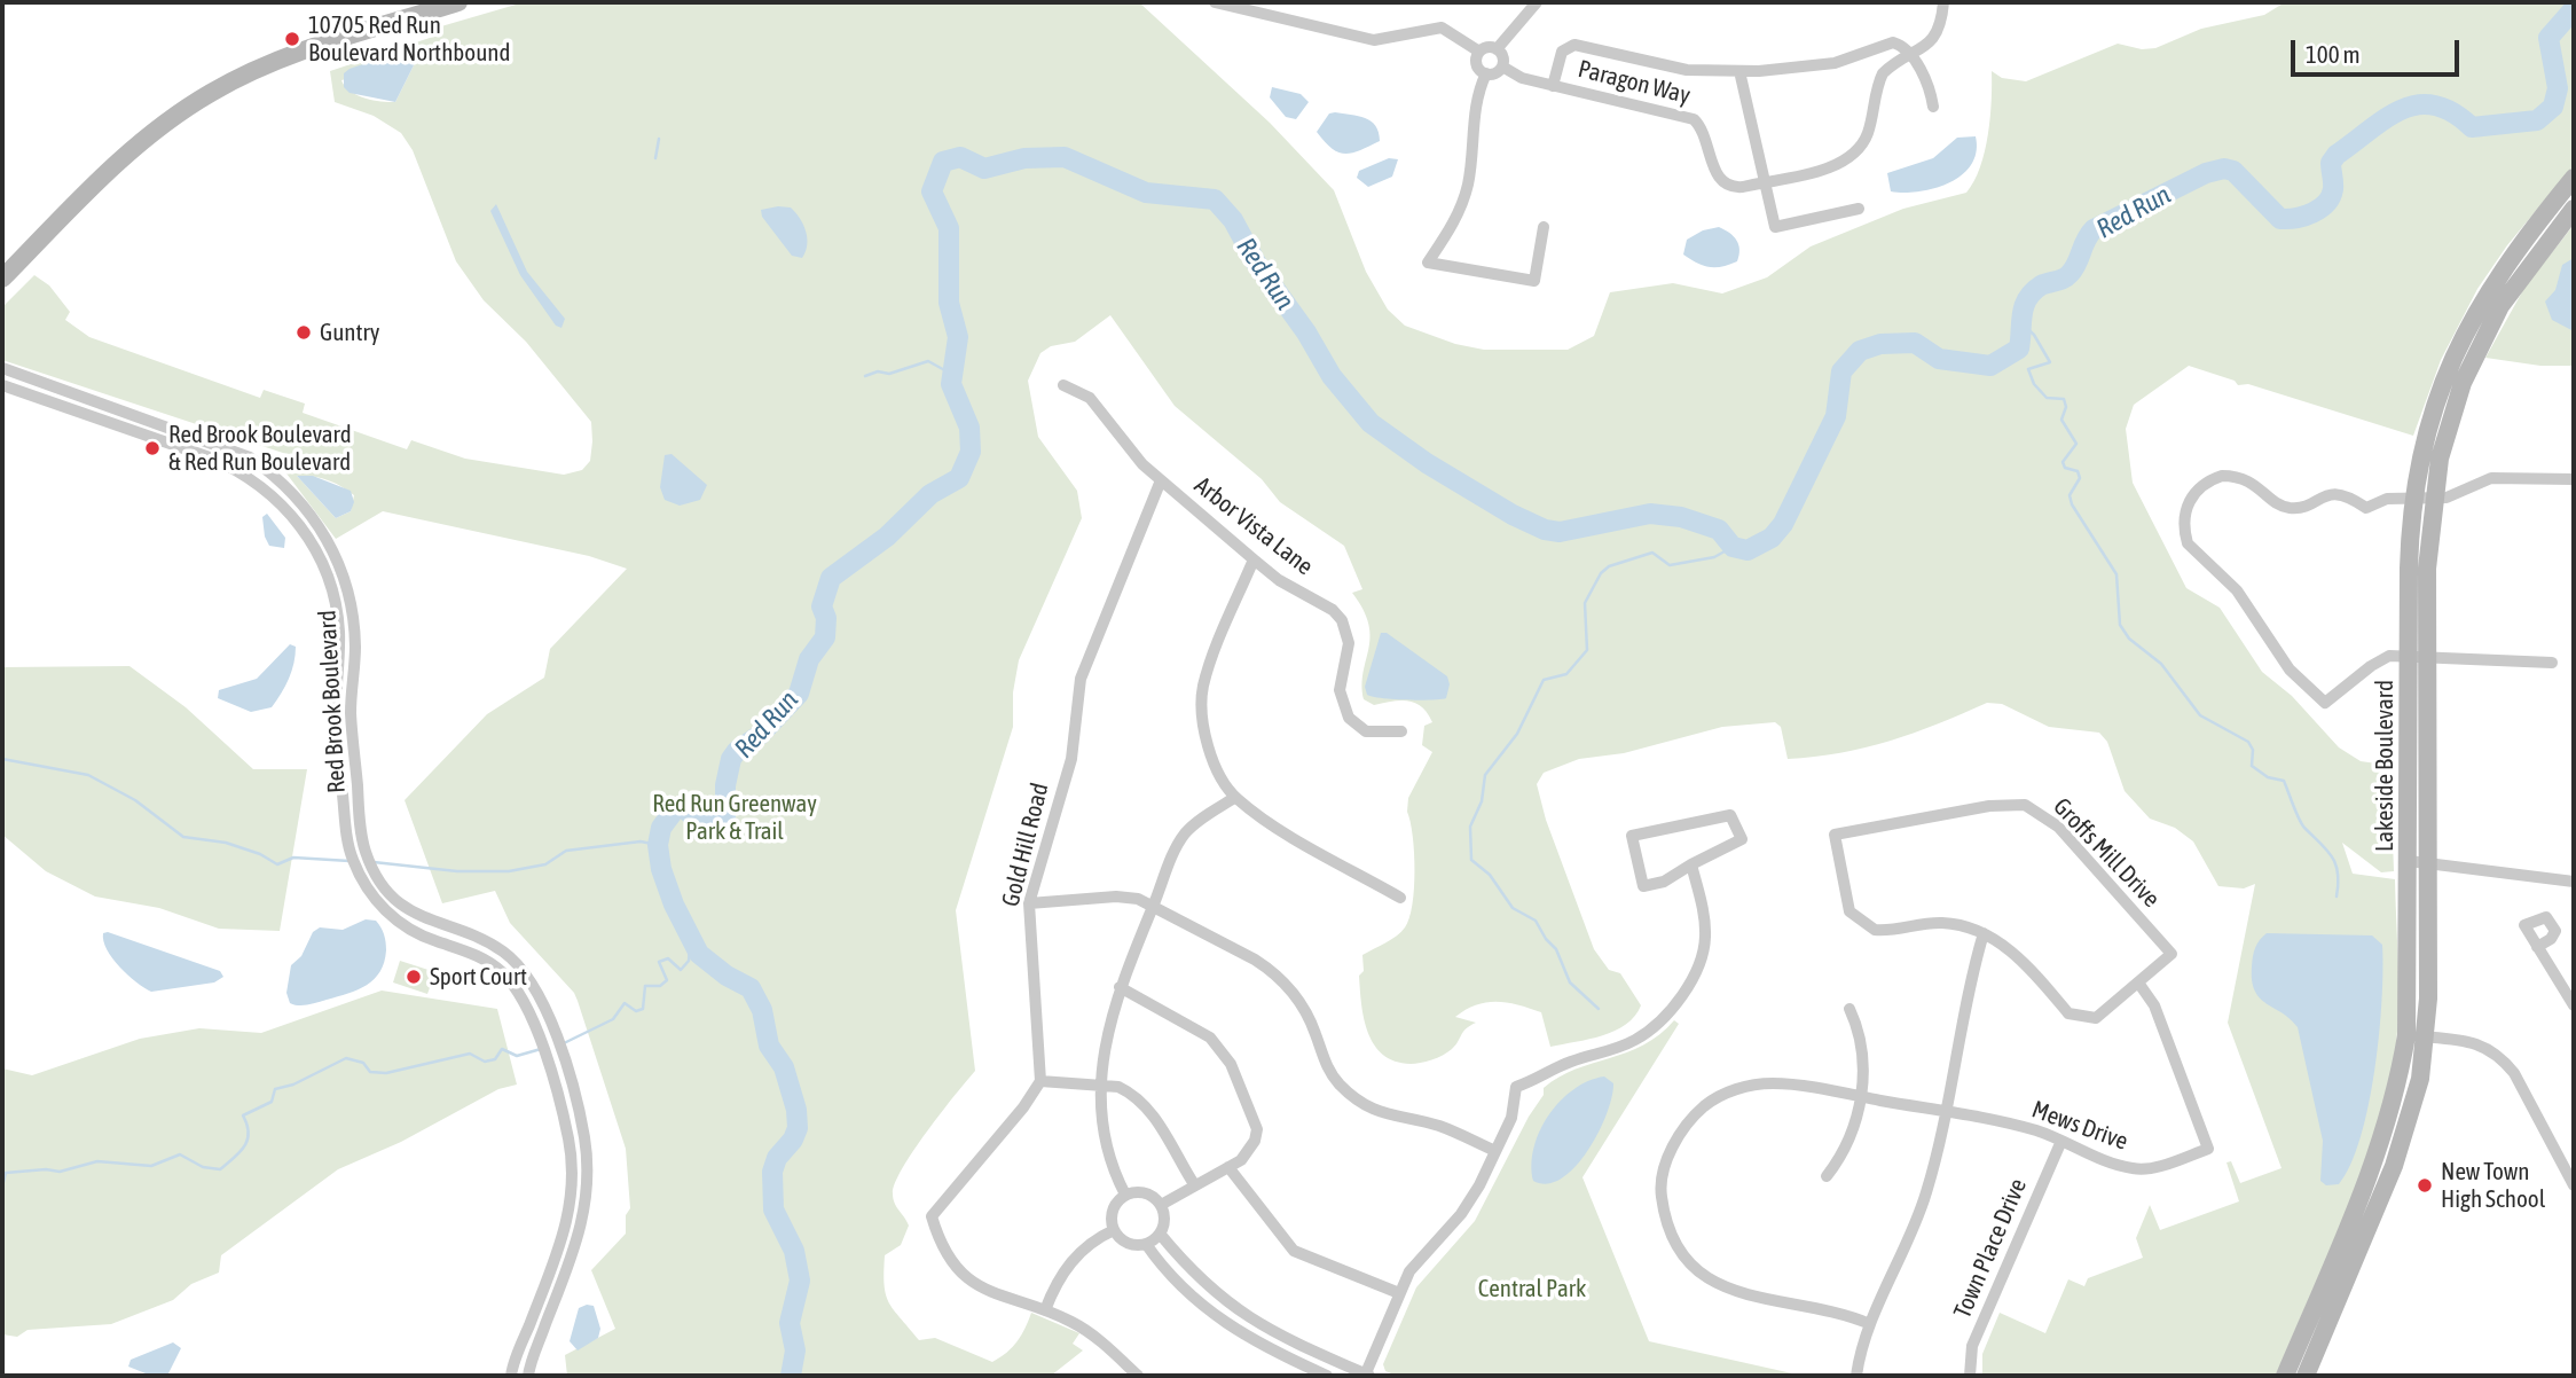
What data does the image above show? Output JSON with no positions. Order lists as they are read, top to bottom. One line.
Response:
{"streets":{"main road":["Lakeside Boulevard"],"street":["Paragon Way","Arbor Vista Lane","Red Brook Boulevard","Gold Hill Road","Groffs Mill Drive","Mews Drive","Town Place Drive"]},"crossings":[["Arbor Vista Lane","Gold Hill Road"],["Groffs Mill Drive","Mews Drive"],["Mews Drive","Town Place Drive"]],"water":["Red Run"],"parks":["Red Run Greenway Park & Trail","Central Park"],"places":["10705 Red Run Boulevard Northbound","Guntry","Red Brook Boulevard & Red Run Boulevard","Sport Court","New Town High School"],"scale_bar":"100 m"}
